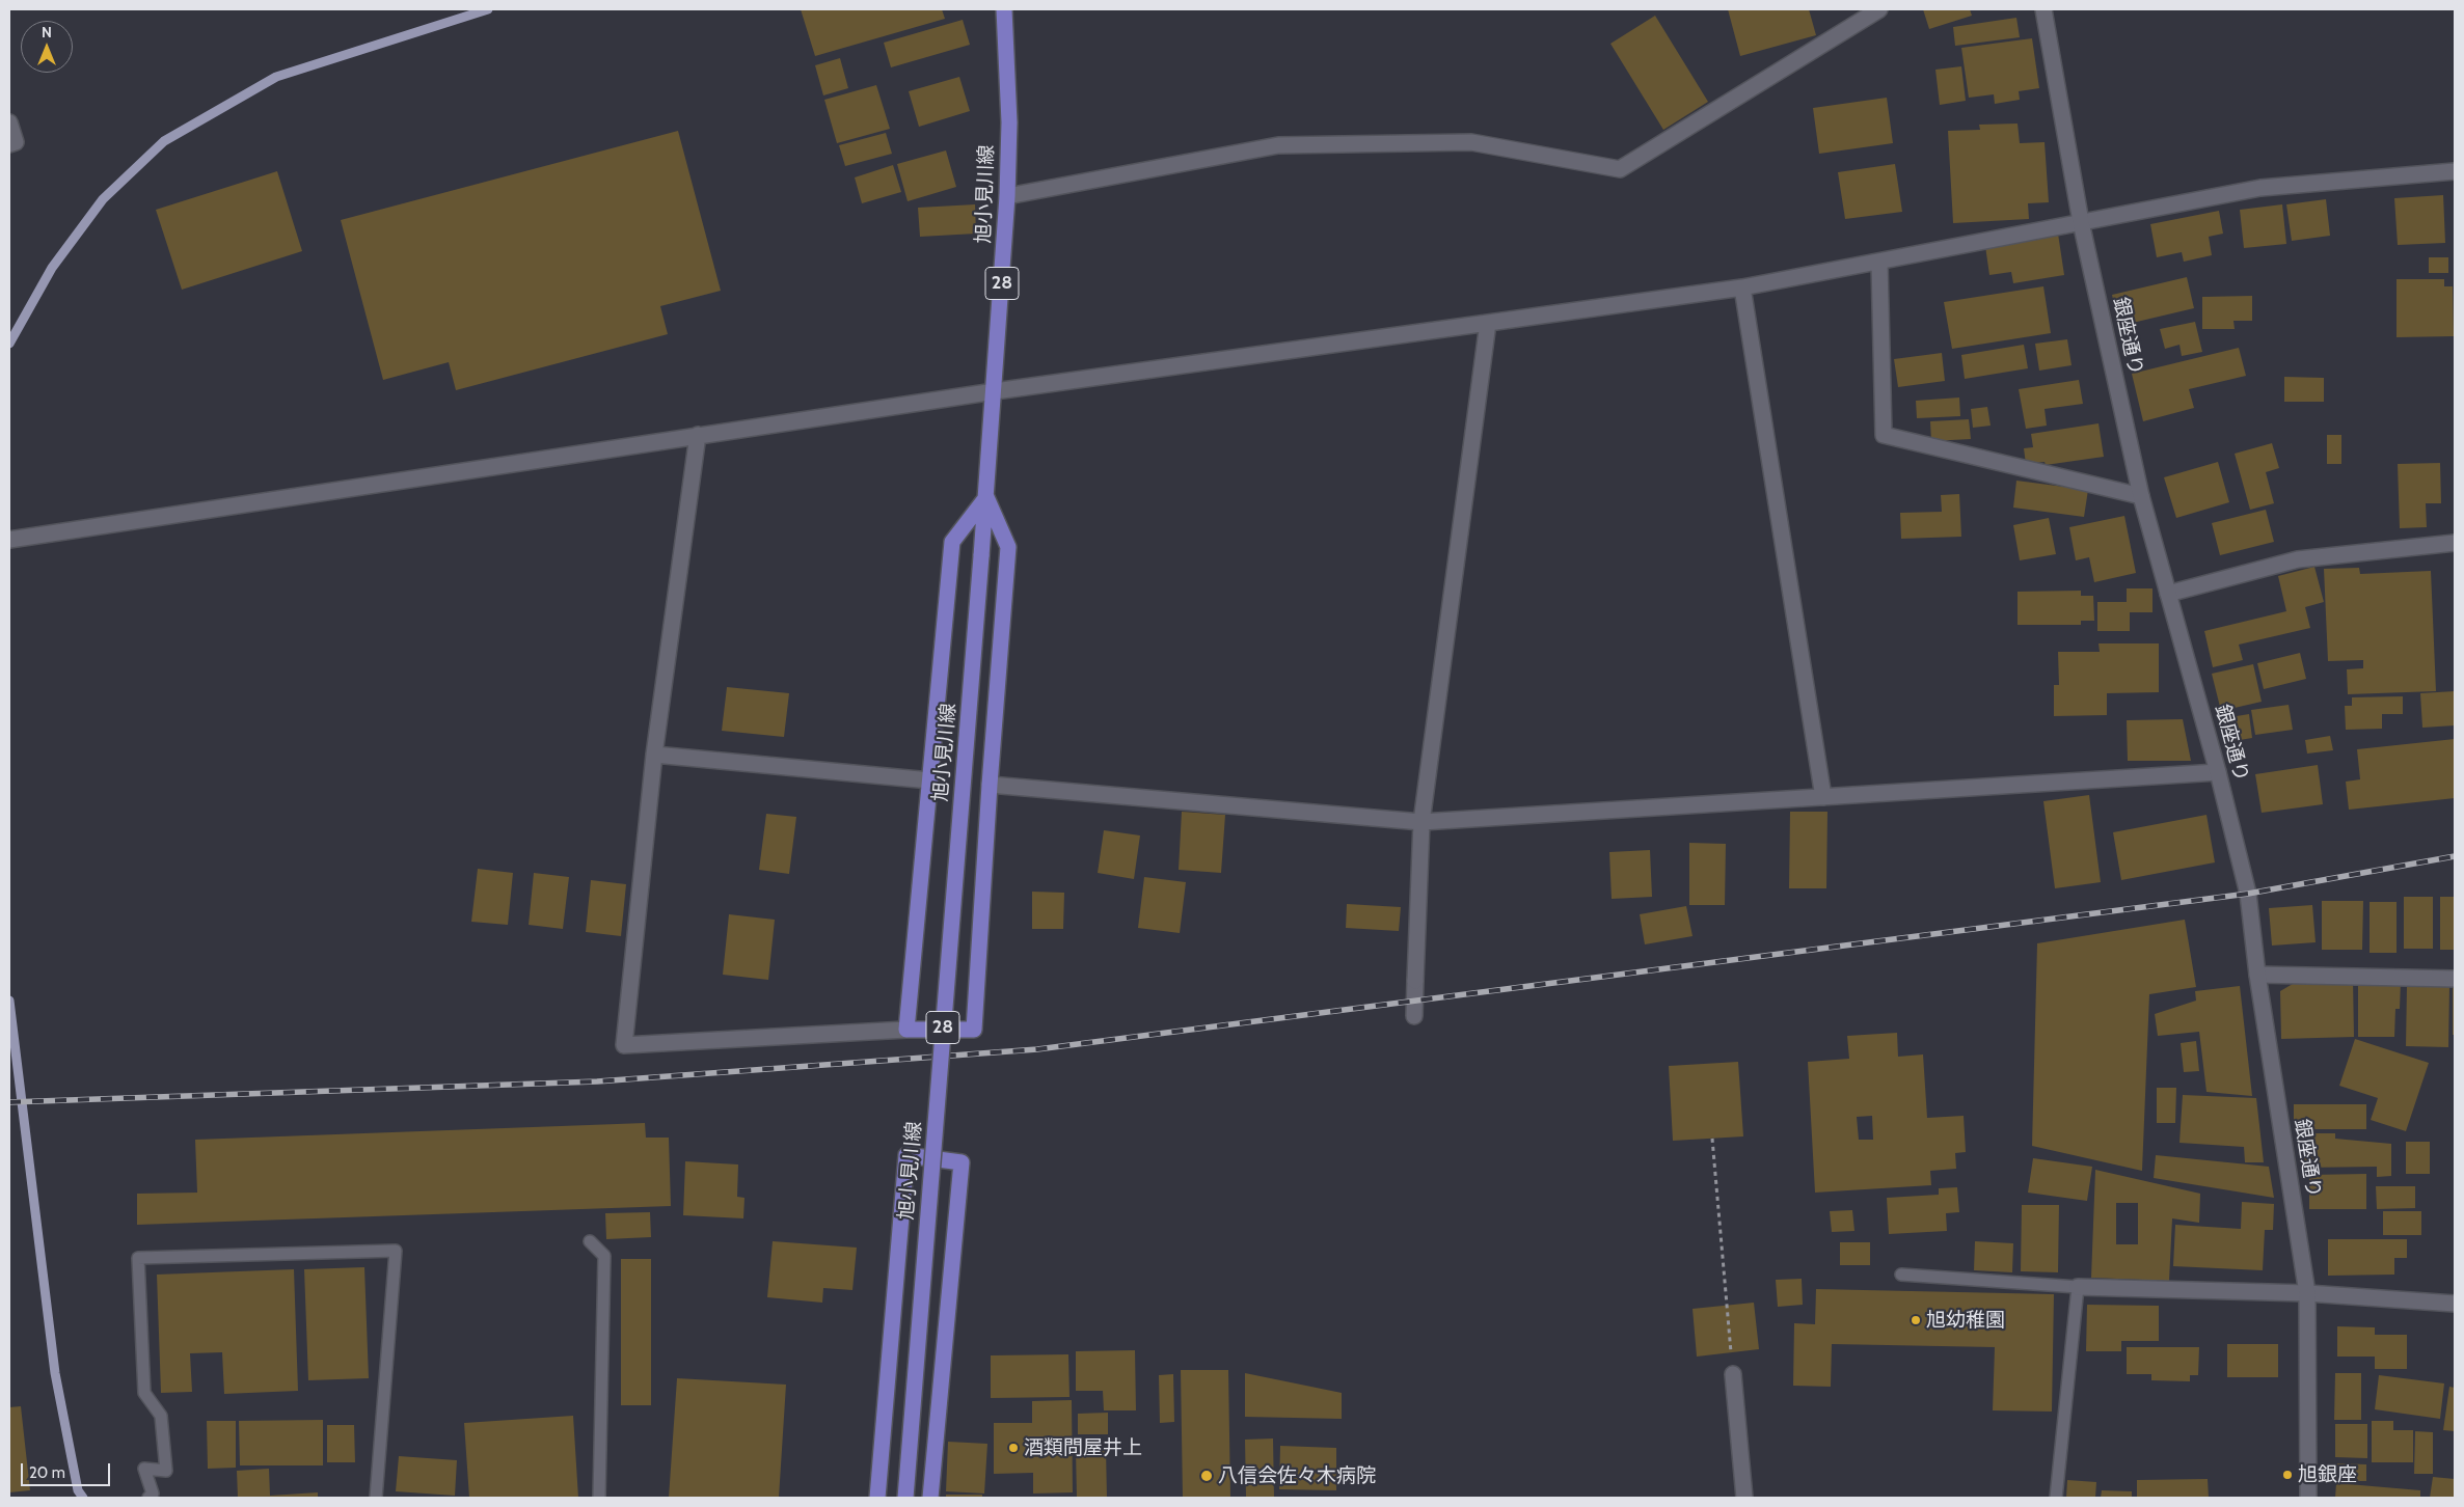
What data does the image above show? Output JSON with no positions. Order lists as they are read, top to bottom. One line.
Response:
{"streets":{"main road":["旭小見川線","28"],"street":["銀座通り"]},"places":["旭幼稚園","酒類問屋井上","旭銀座","八信会佐々木病院"],"scale_bar":"20 m","north":"top"}
